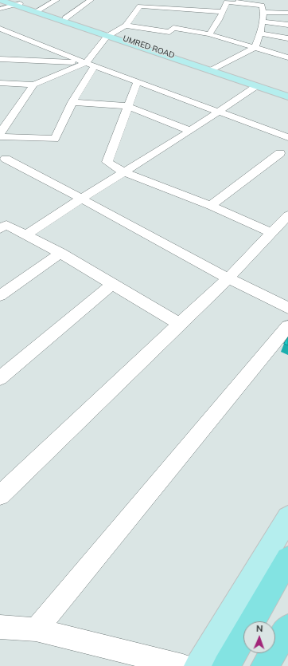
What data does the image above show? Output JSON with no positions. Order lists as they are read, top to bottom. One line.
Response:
{"streets":{"main road":["UMRED ROAD"]},"north":"top"}
